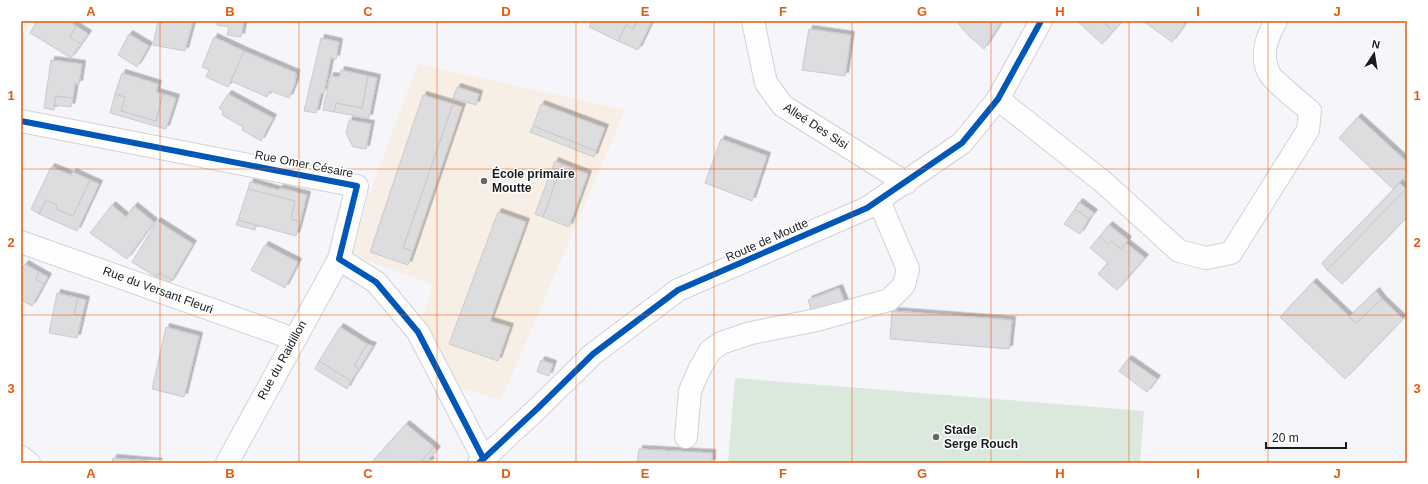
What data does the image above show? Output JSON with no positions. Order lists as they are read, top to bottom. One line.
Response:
{"streets":{"street":["Alleé Des Sisi","Rue Omer Césaire","Route de Moutte","Rue du Versant Fleuri","Rue du Raidillon"]},"crossings":[["Alleé Des Sisi","Route de Moutte"],["Rue Omer Césaire","Rue du Raidillon"],["Rue du Versant Fleuri","Rue du Raidillon"]],"places":["École primaire Moutte","Stade Serge Rouch"],"scale_bar":"20 m","north":"top","grid":{"columns":["A","B","C","D","E","F","G","H","I","J"],"rows":["1","2","3"]}}
